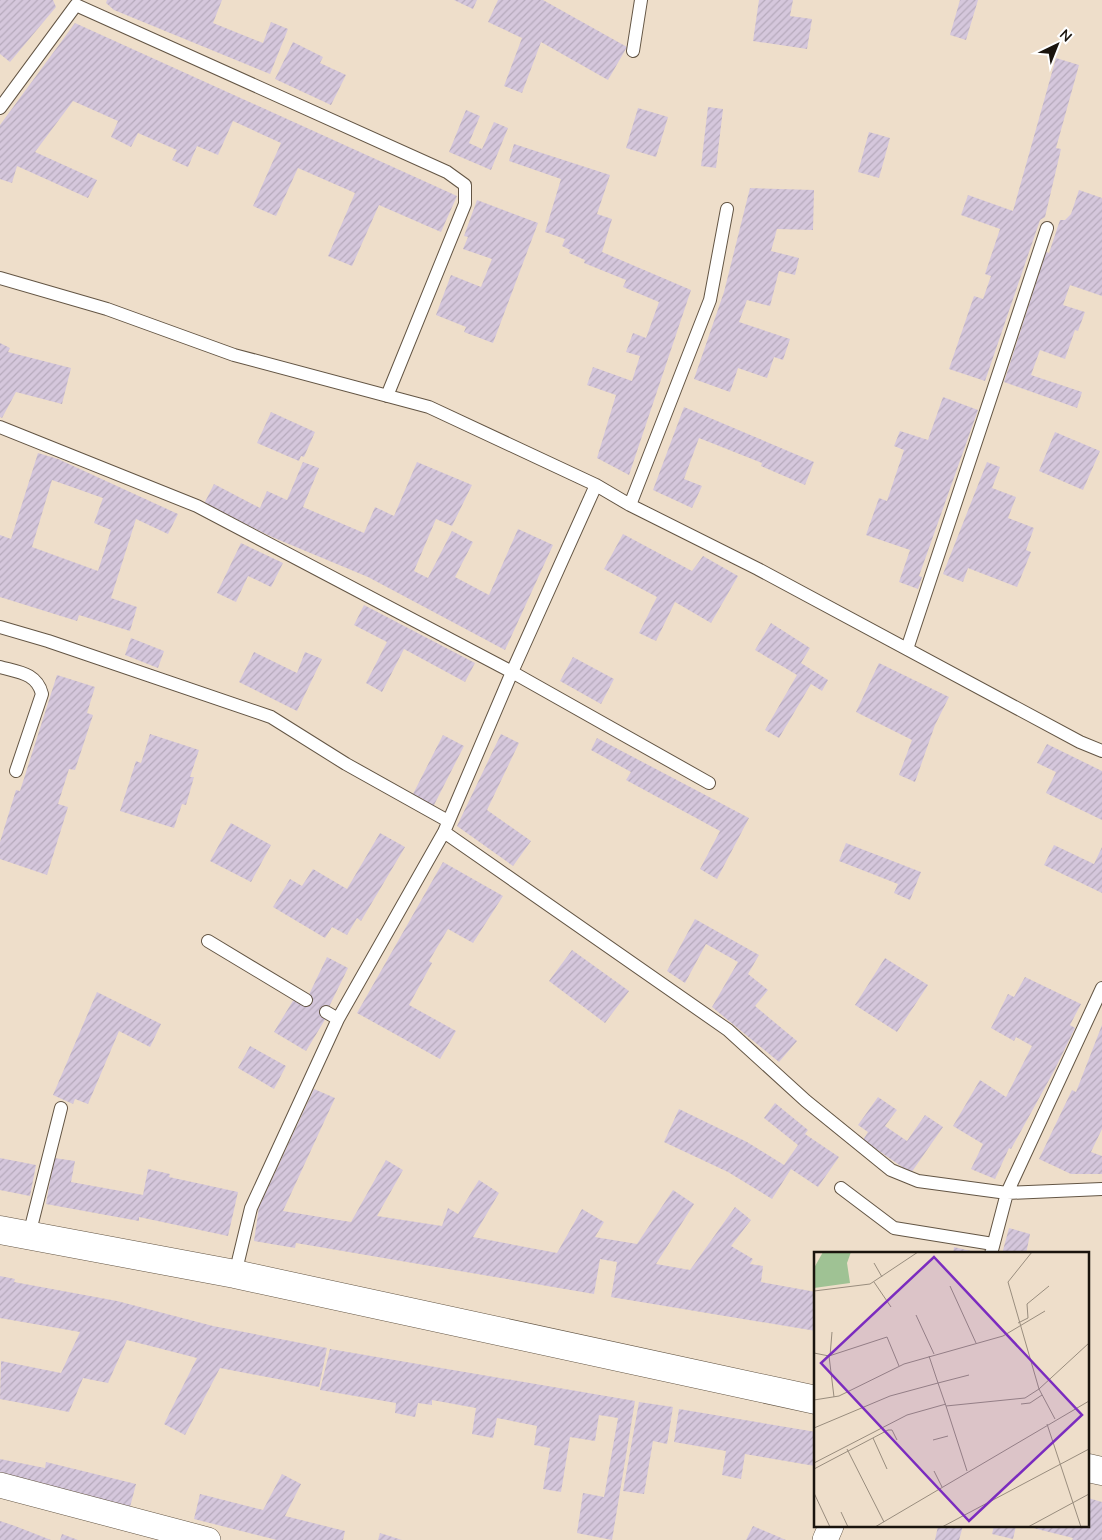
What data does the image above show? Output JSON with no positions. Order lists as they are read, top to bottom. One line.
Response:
{"north":"top right"}
